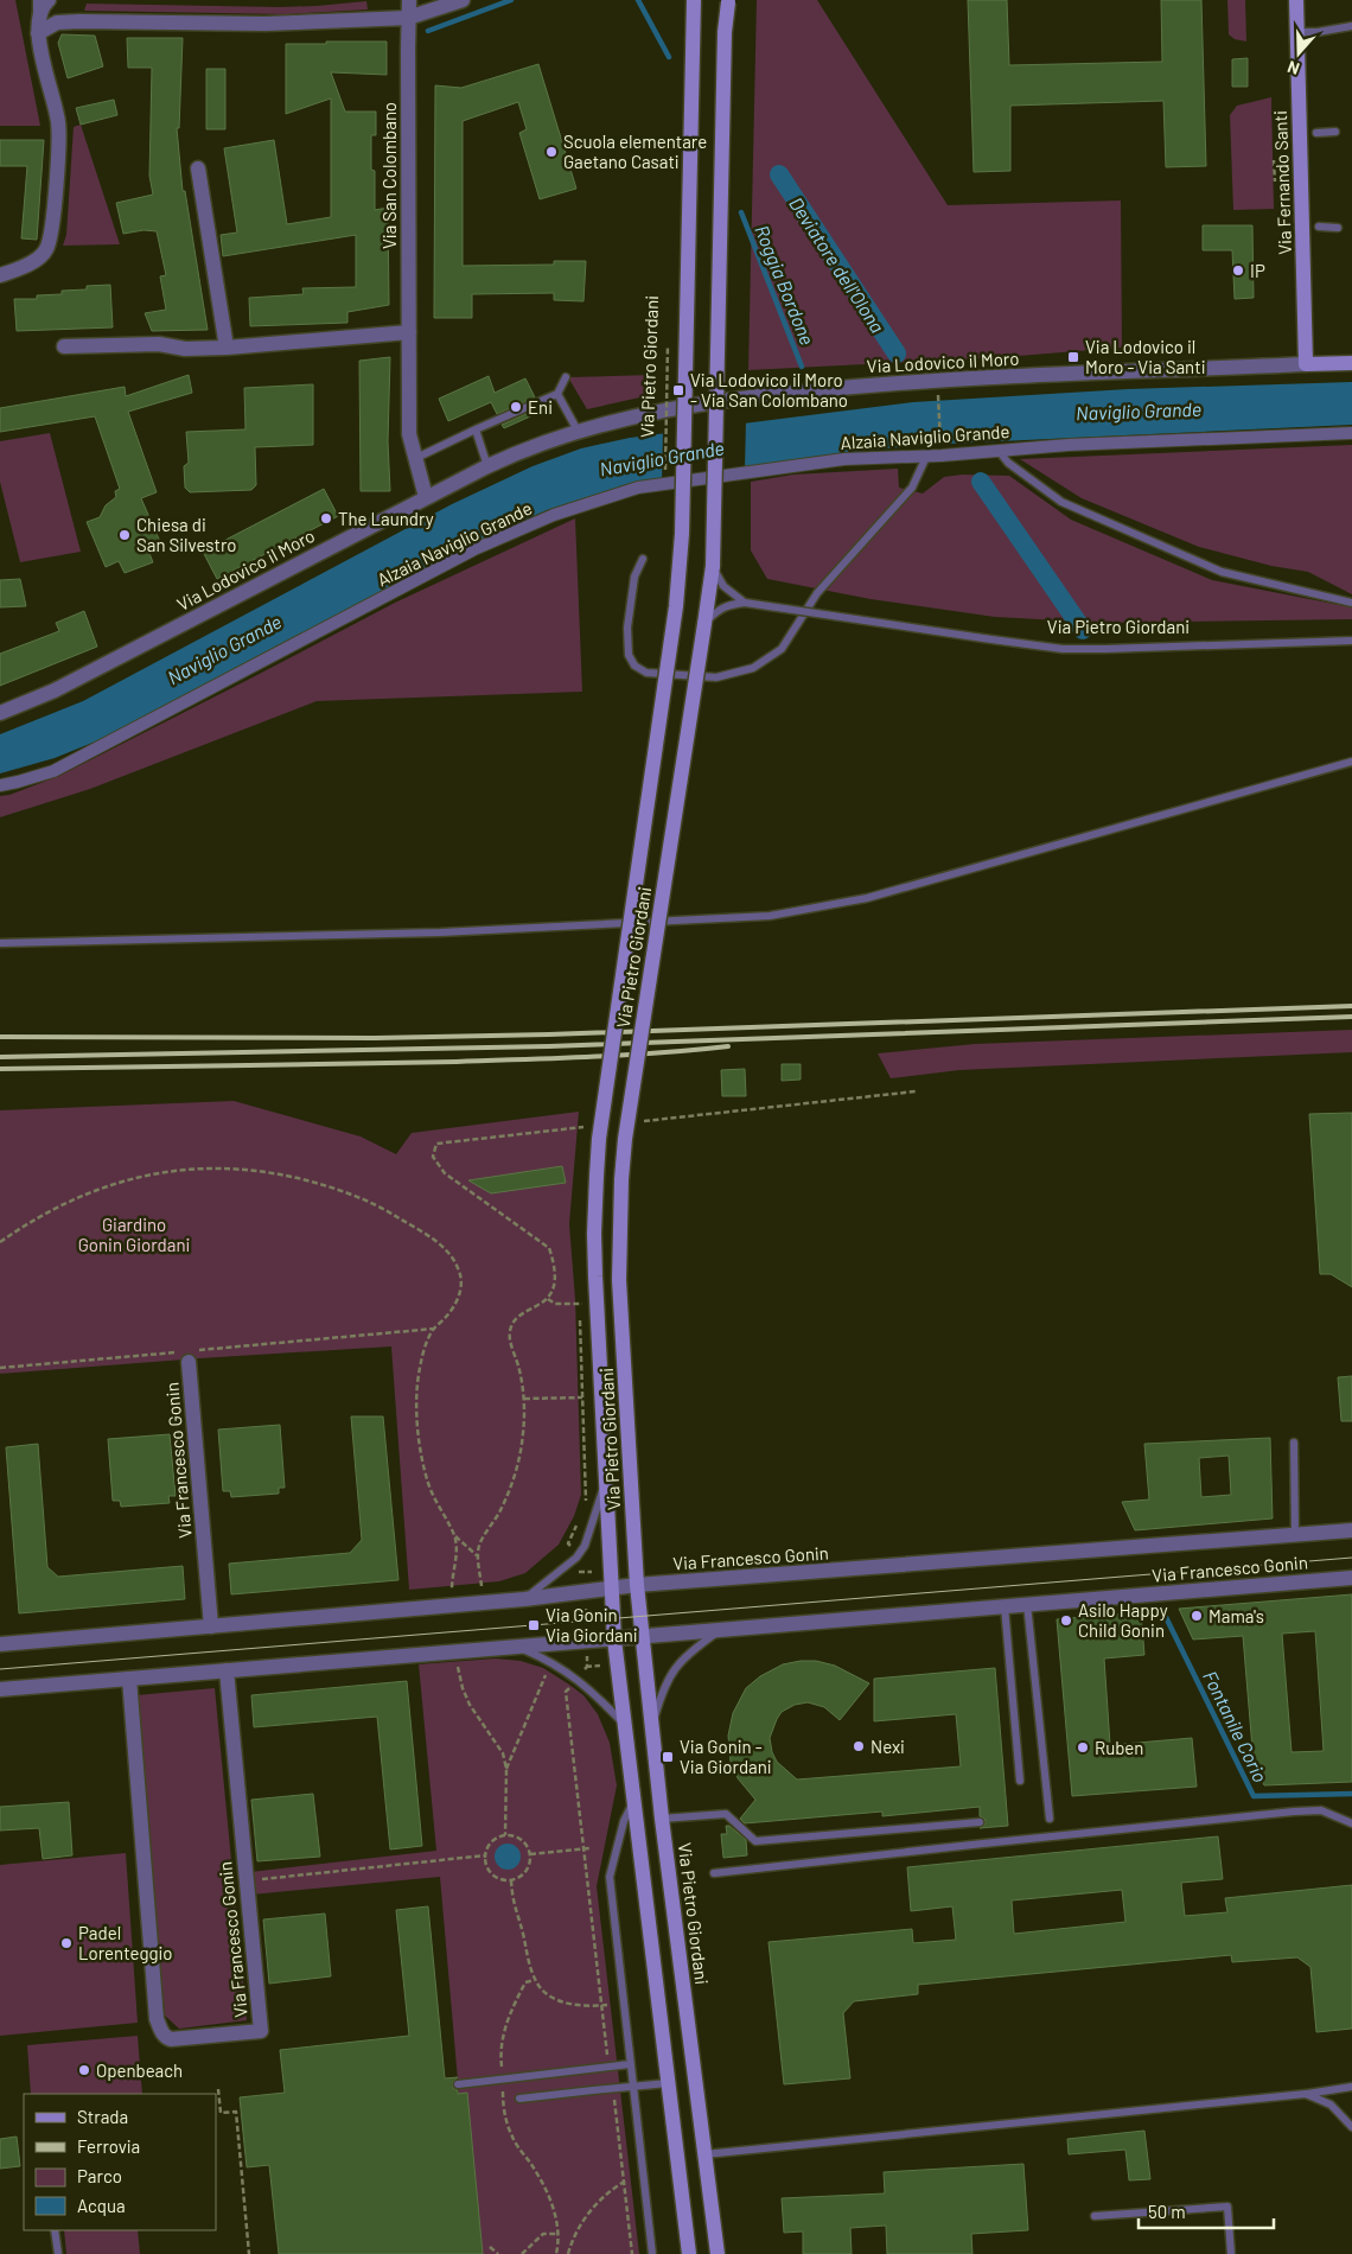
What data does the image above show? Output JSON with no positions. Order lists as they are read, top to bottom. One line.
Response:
{"streets":{"main road":["Via Fernando Santi","Via Lodovico il Moro","Via Pietro Giordani"],"street":["Via San Colombano","Alzaia Naviglio Grande","Via Francesco Gonin"]},"crossings":[["Via San Colombano","Via Lodovico il Moro"],["Via Fernando Santi","Via Lodovico il Moro"],["Via Pietro Giordani","Via Francesco Gonin"]],"water":["Deviatore dell'Olona","Roggia Bordone","Naviglio Grande","Fontanile Corio"],"parks":["Giardino Gonin Giordani"],"places":{"other":["Scuola elementare Gaetano Casati","IP","Eni","The Laundry","Chiesa di San Silvestro","Mama's","Asilo Happy Child Gonin","Nexi","Ruben","Padel Lorenteggio","Openbeach"],"transit":["Via Lodovico il Moro - Via Santi","Via Lodovico il Moro - Via San Colombano","Via Gonin Via Giordani","Via Gonin - Via Giordani"]},"legend":["Strada","Ferrovia","Parco","Acqua"],"scale_bar":"50 m","north":"bottom"}
